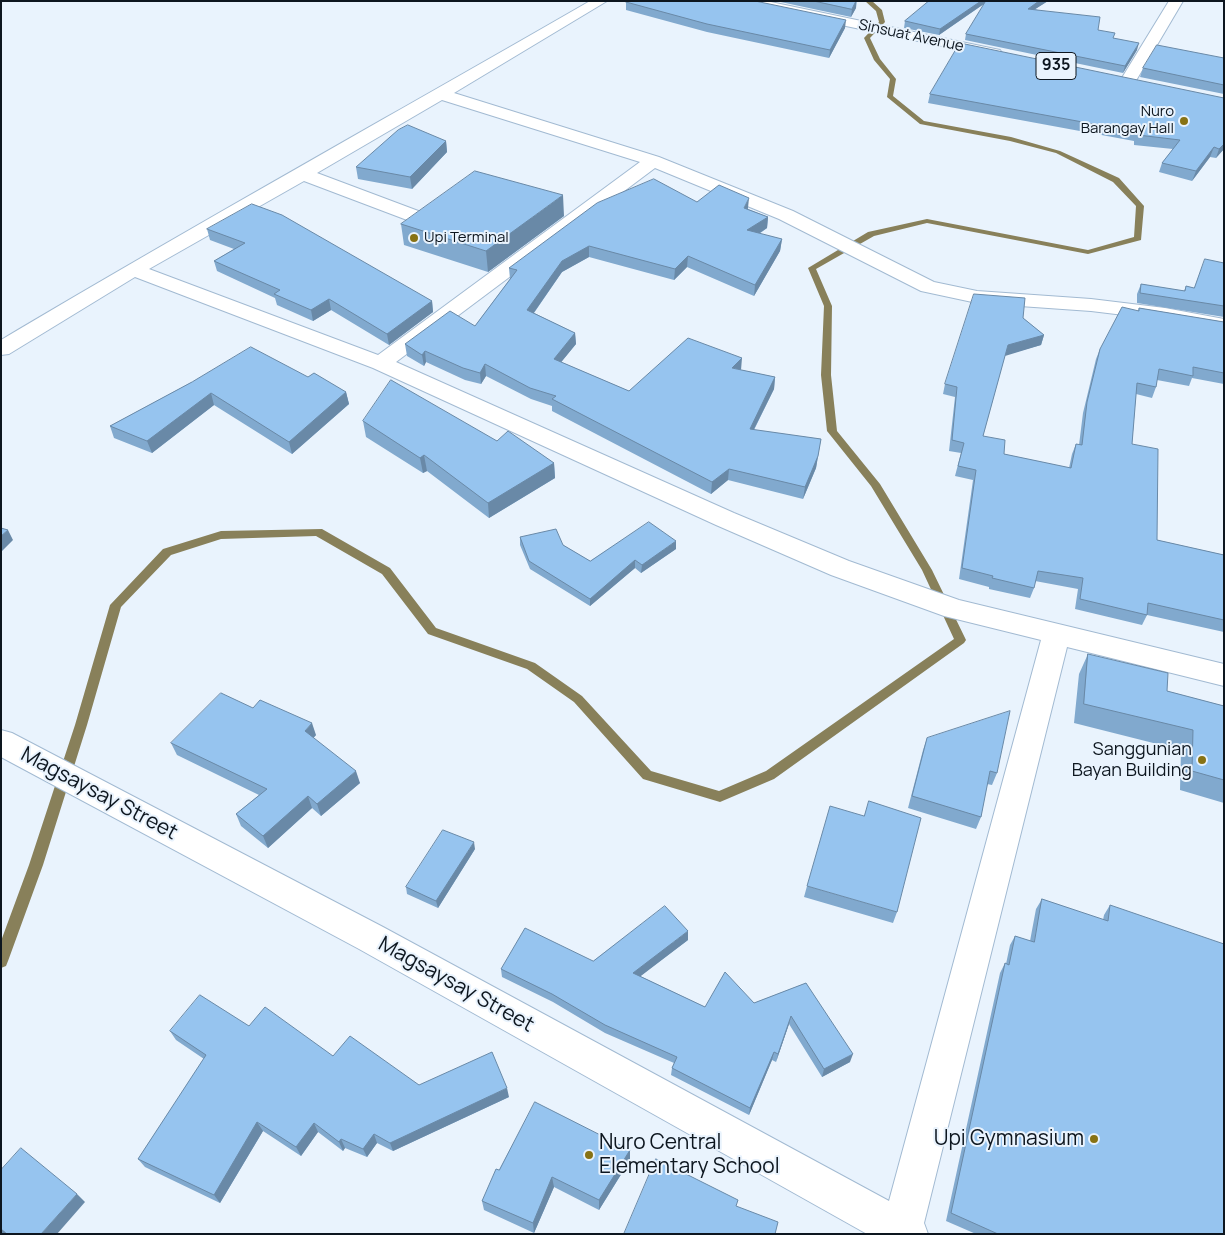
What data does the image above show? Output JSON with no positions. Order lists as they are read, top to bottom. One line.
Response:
{"streets":{"street":["Sinsuat Avenue","935","Magsaysay Street"]},"places":["Nuro Barangay Hall","Upi Terminal","Sanggunian Bayan Building","Upi Gymnasium","Nuro Central Elementary School"]}
